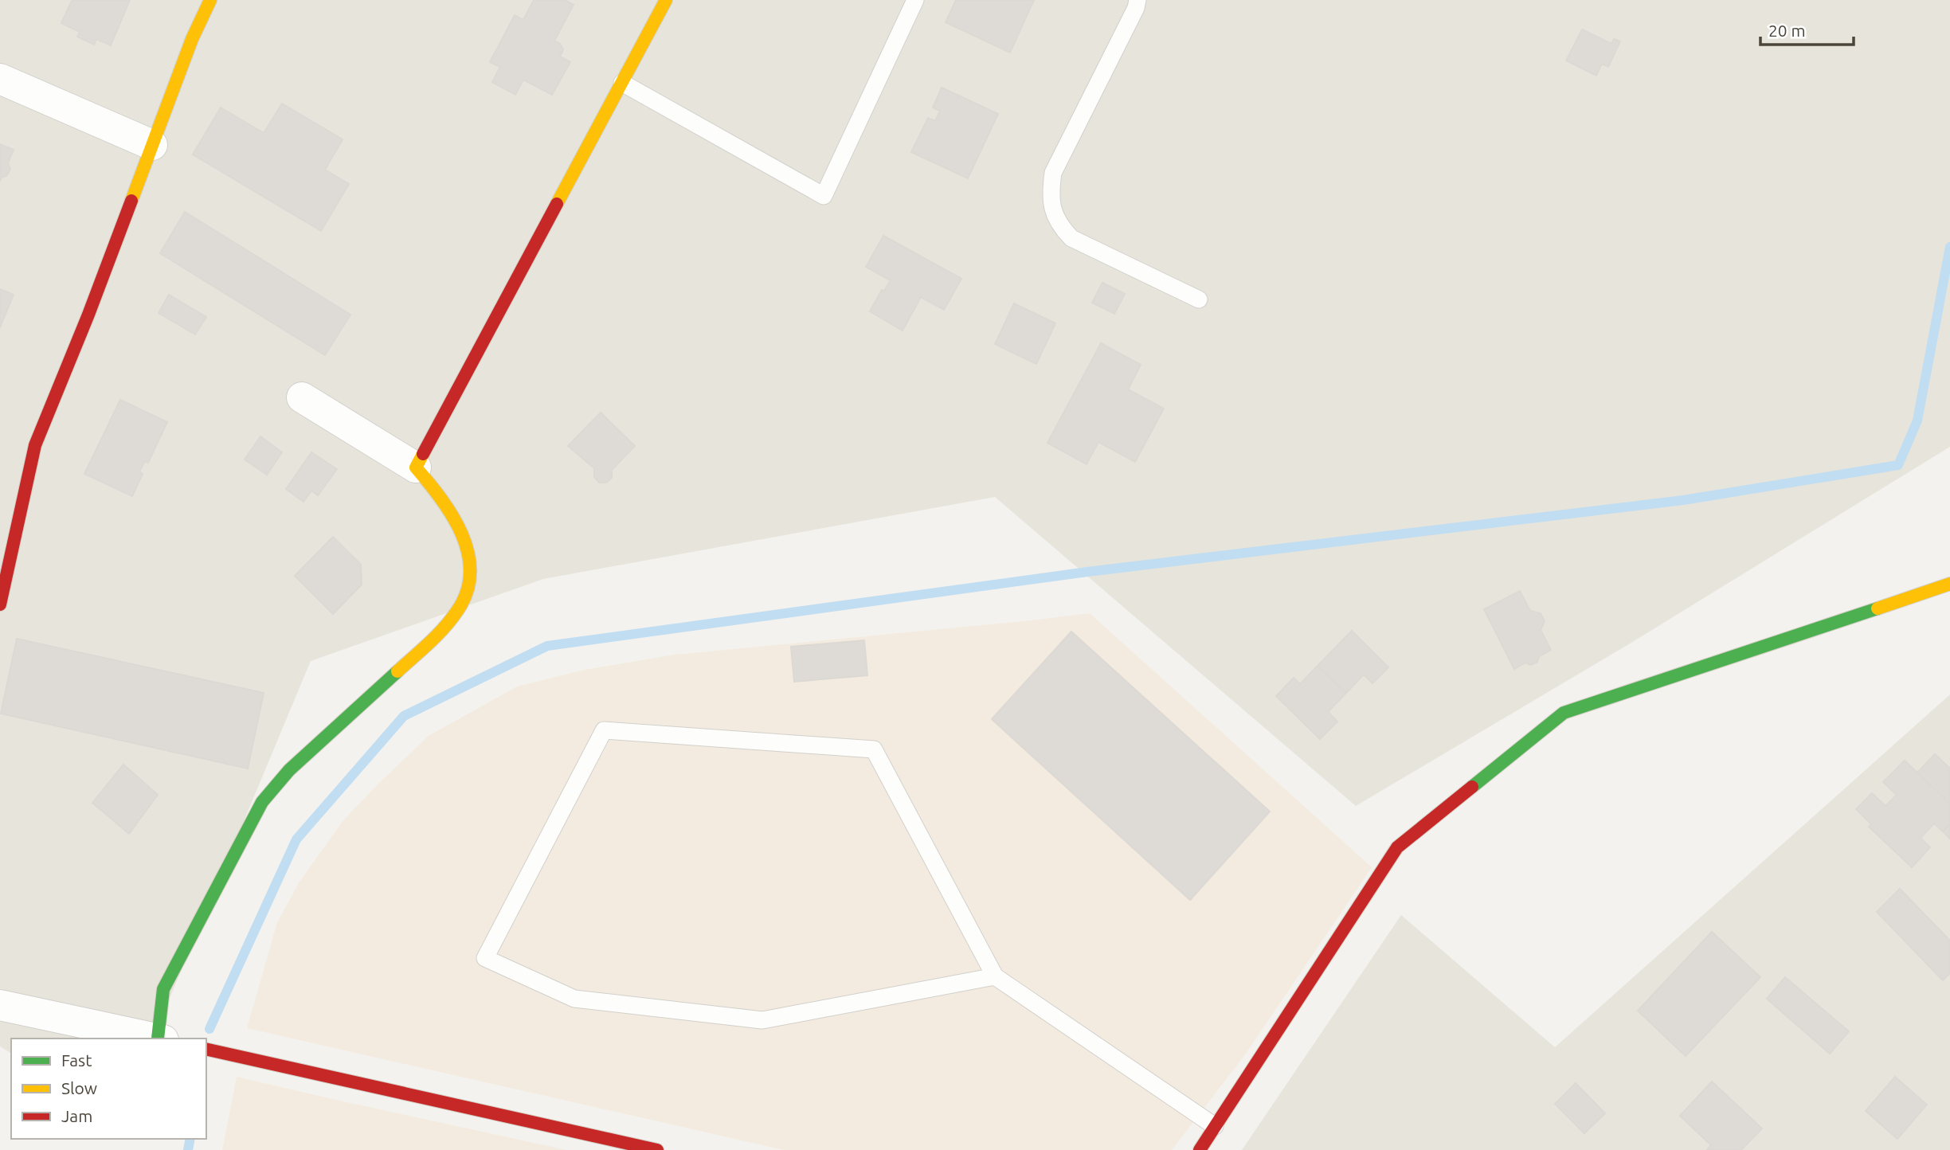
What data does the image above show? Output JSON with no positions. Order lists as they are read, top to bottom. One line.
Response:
{"legend":["Fast","Slow","Jam"],"scale_bar":"20 m"}
